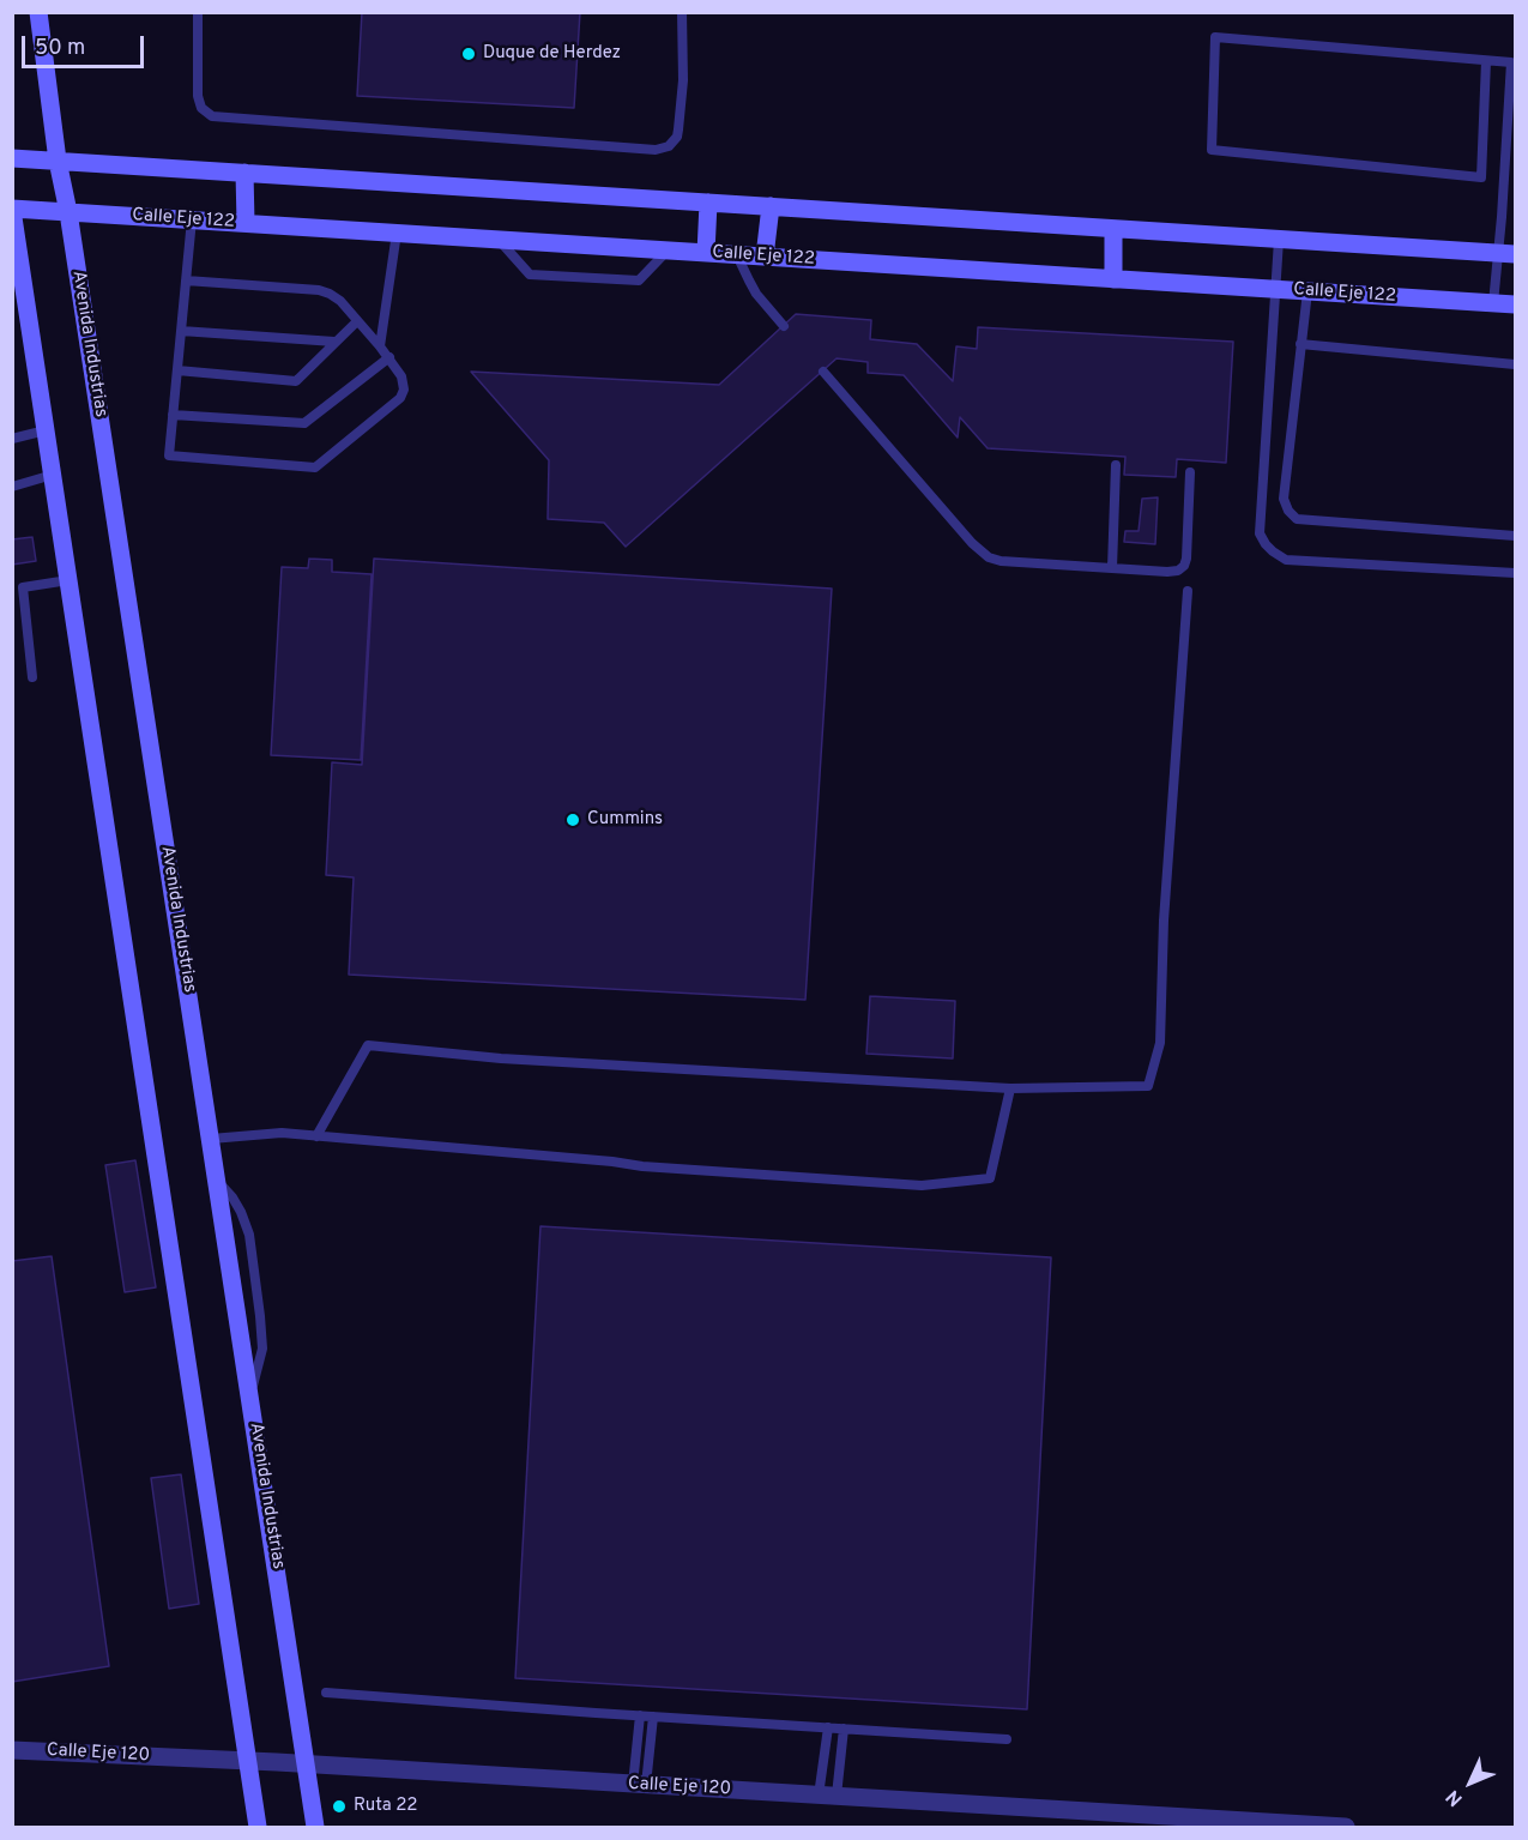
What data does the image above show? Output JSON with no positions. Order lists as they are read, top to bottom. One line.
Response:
{"streets":{"main road":["Calle Eje 122","Avenida Industrias"],"street":["Calle Eje 120"]},"crossings":[["Calle Eje 122","Avenida Industrias"],["Avenida Industrias","Calle Eje 120"]],"places":["Duque de Herdez","Cummins","Ruta 22"],"scale_bar":"50 m","north":"bottom left"}
